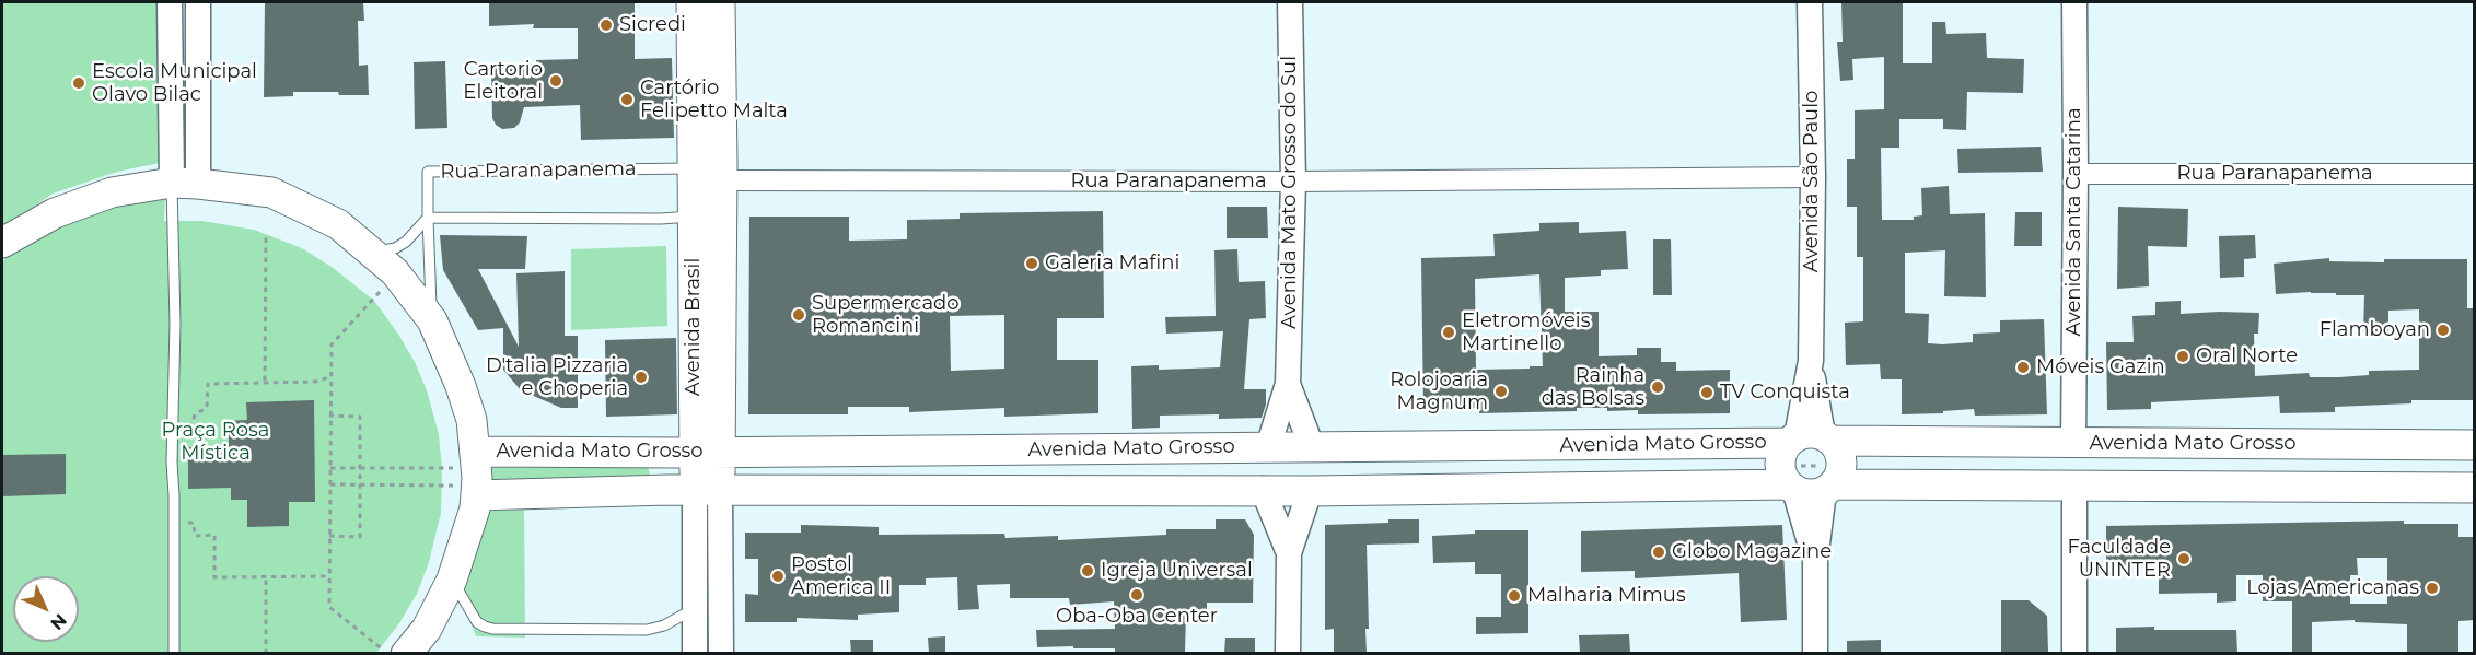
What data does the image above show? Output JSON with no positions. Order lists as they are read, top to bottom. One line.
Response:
{"streets":{"main road":["Avenida Brasil","Avenida Mato Grosso"],"street":["Rua Paranapanema","Avenida São Paulo","Avenida Mato Grosso do Sul","Avenida Santa Catarina"]},"crossings":[["Rua Paranapanema","Avenida São Paulo"],["Rua Paranapanema","Avenida Mato Grosso do Sul"],["Rua Paranapanema","Avenida Santa Catarina"],["Rua Paranapanema","Avenida Brasil"],["Rua Paranapanema","Avenida Mato Grosso"],["Avenida São Paulo","Avenida Mato Grosso"],["Avenida Santa Catarina","Avenida Mato Grosso"],["Avenida Brasil","Avenida Mato Grosso"]],"parks":["Praça Rosa Mística"],"places":["Sicredi","Cartorio Eleitoral","Escola Municipal Olavo Bilac","Cartório Felipetto Malta","Galeria Mafini","Supermercado Romancini","Flamboyan","Eletromóveis Martinello","Oral Norte","Móveis Gazin","D'talia Pizzaria e Choperia","Rainha das Bolsas","Rolojoaria Magnum","TV Conquista","Globo Magazine","Faculdade UNINTER","Igreja Universal","Postol America II","Lojas Americanas","Oba-Oba Center","Malharia Mimus"],"north":"bottom right"}
